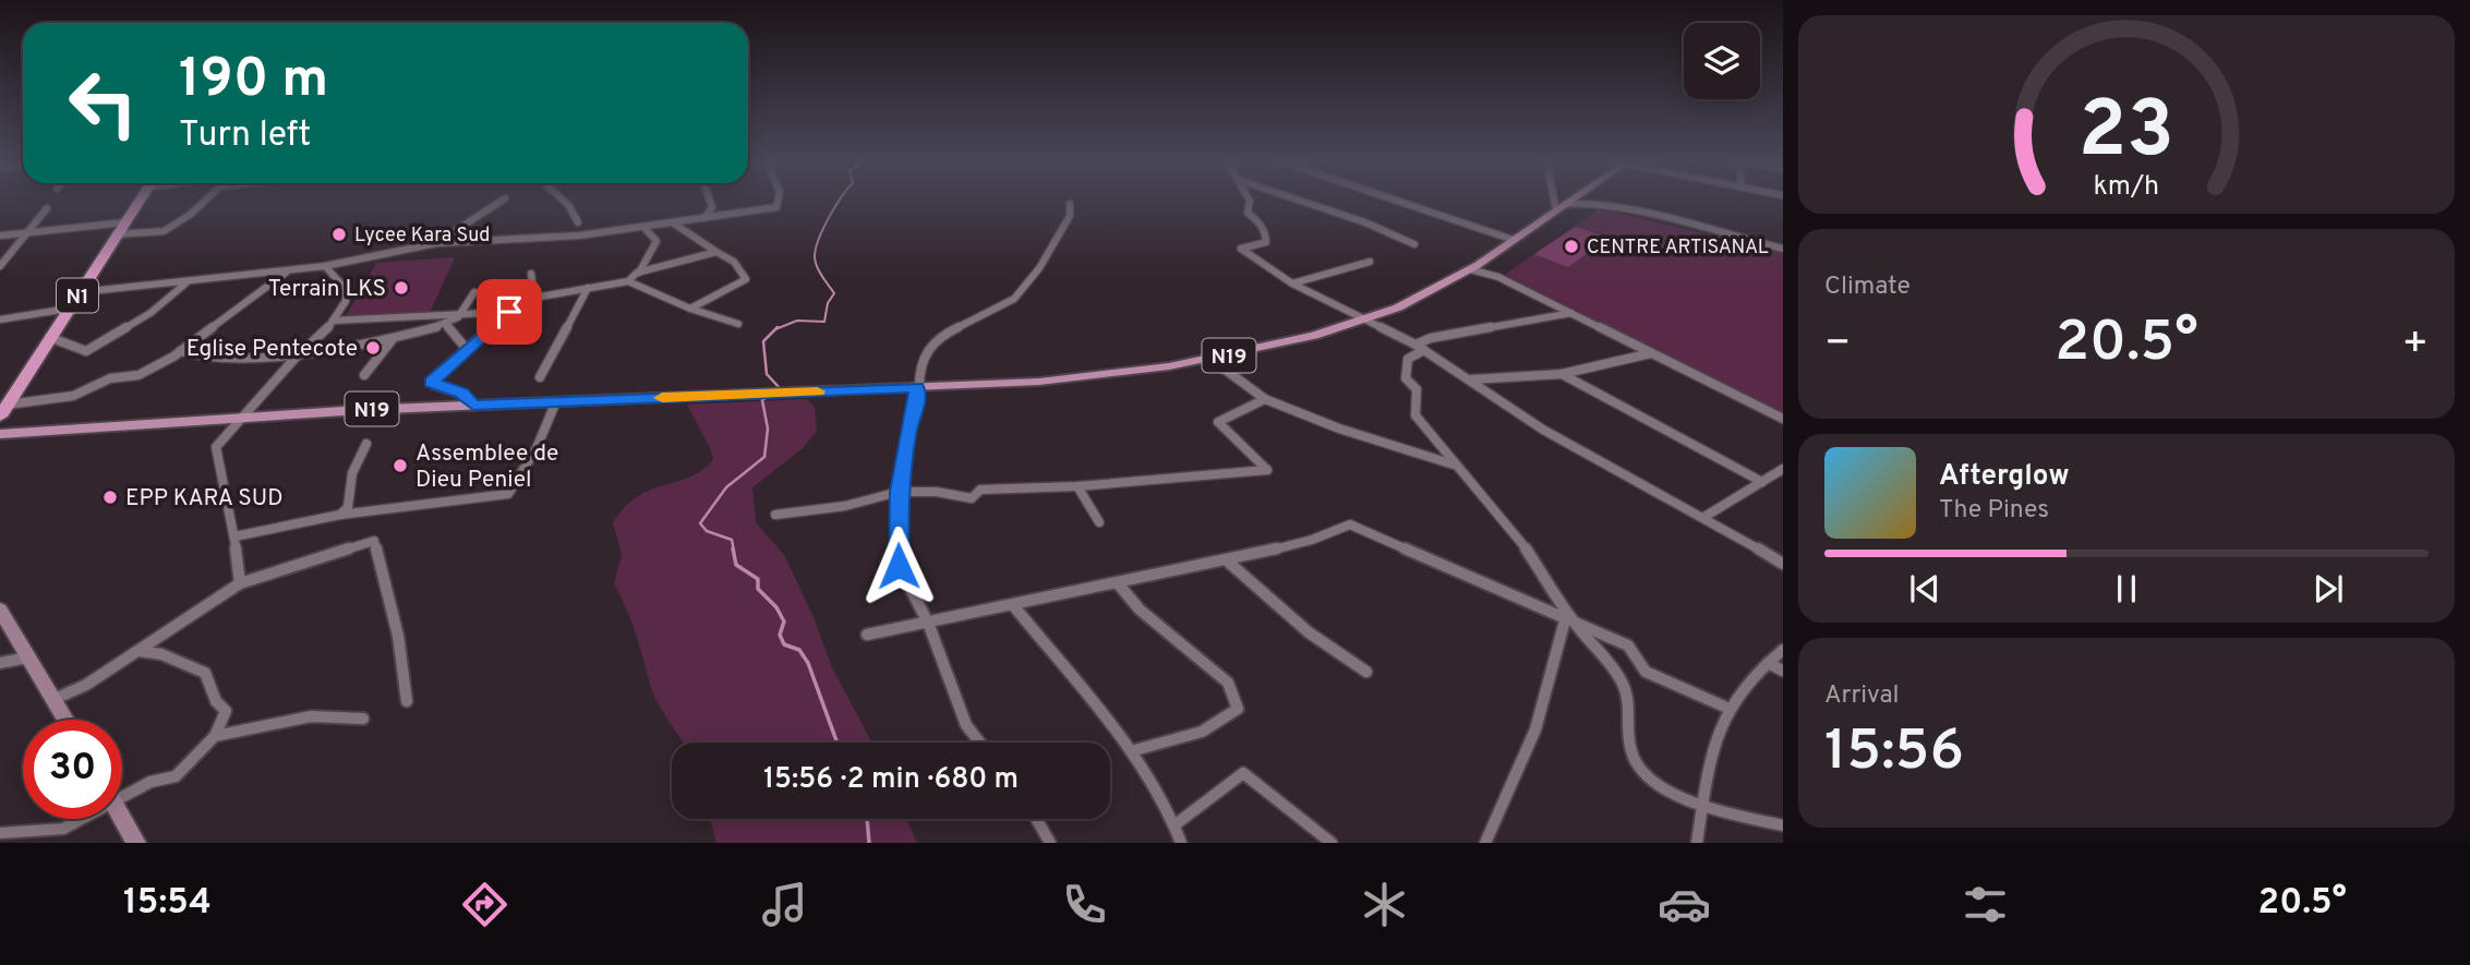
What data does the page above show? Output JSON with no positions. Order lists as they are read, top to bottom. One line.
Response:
{"streets":{"highway":["N1"],"main road":["N19"]},"places":["Lycee Kara Sud","CENTRE ARTISANAL","Terrain LKS","Eglise Pentecote","Assemblee de Dieu Peniel","EPP KARA SUD"],"page":{"turn":["190 m","Turn left"],"tile":["Climate",["Arrival","15:56"]],"heat":["−","20.5°","+"],"song":["Afterglow","The Pines"],"limit":"30","trip":"15:56 · 2 min · 680 m","tabs":["15:54","20.5°"],"gauge":["23","km/h"]}}
